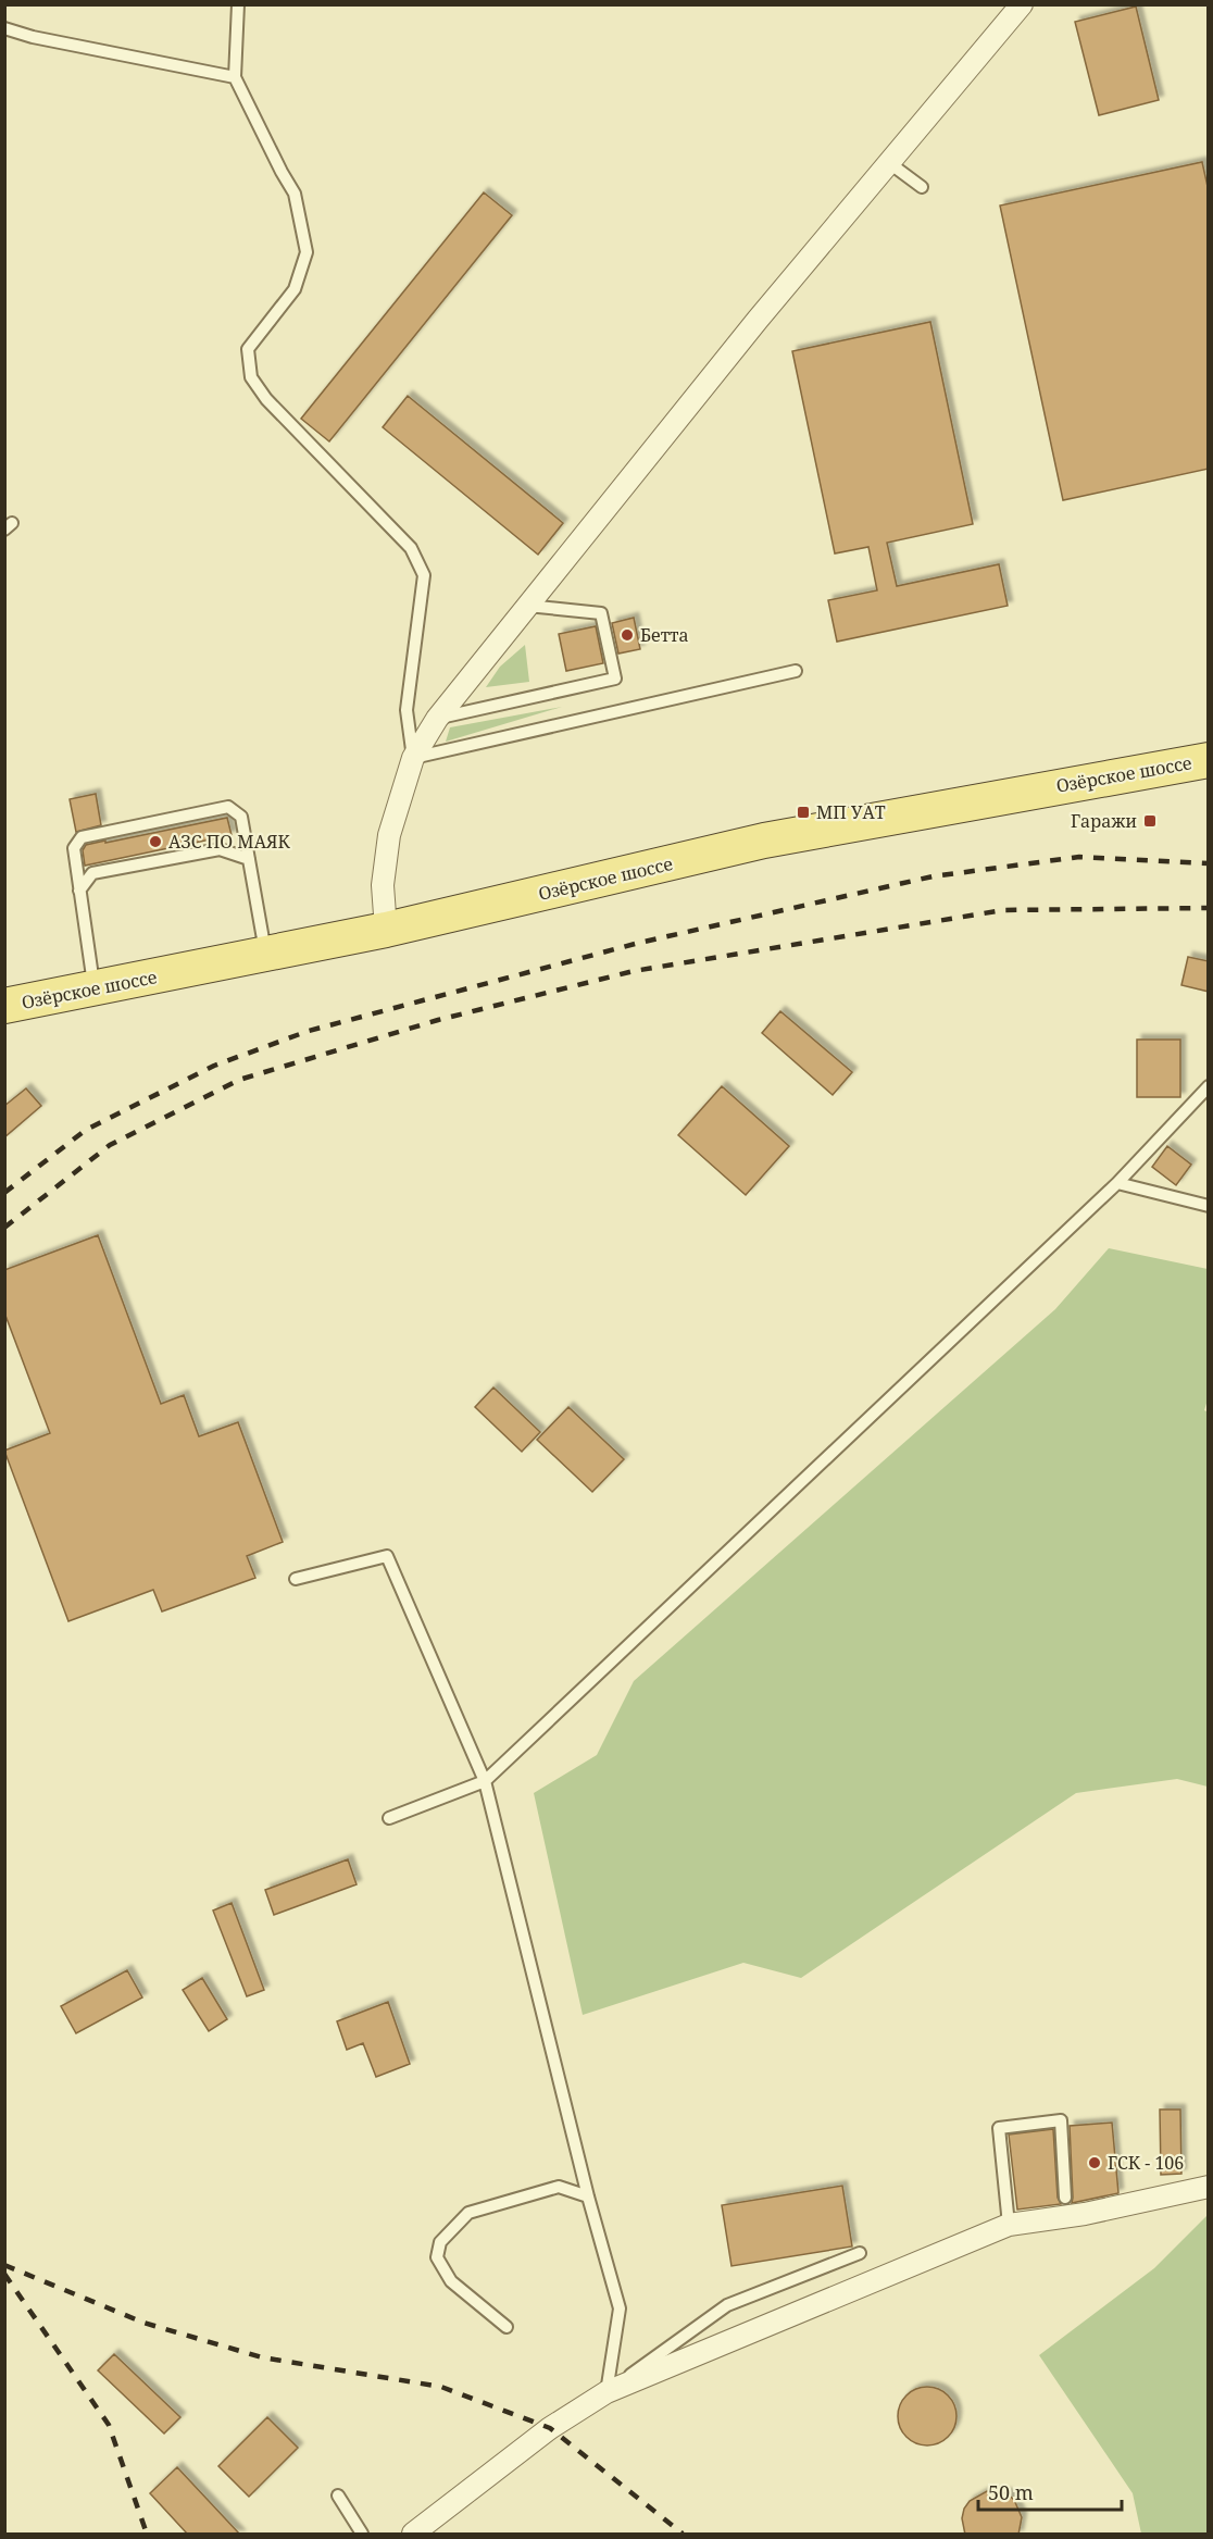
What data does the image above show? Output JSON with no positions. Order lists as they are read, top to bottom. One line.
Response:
{"streets":{"main road":["Озёрское шоссе"]},"places":{"other":["Бетта","АЗС ПО МАЯК","ГСК - 106"],"transit":["МП УАТ","Гаражи"]},"scale_bar":"50 m"}
